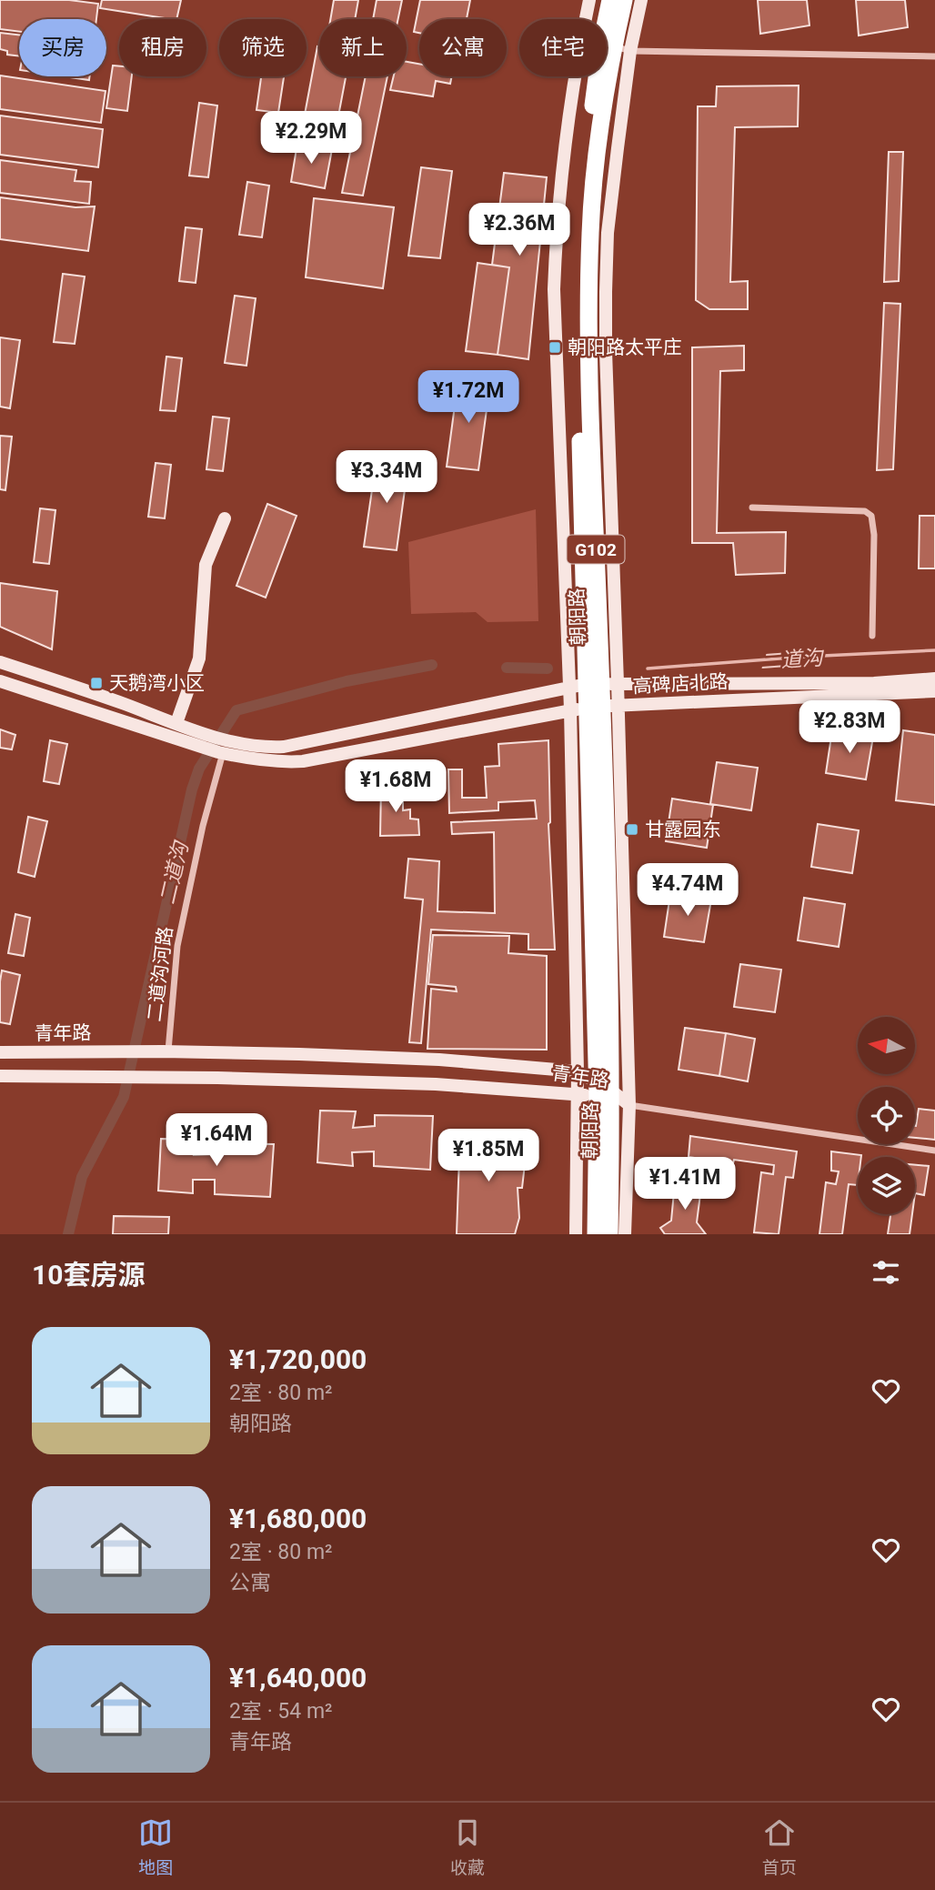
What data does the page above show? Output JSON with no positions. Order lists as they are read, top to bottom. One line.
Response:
{"streets":{"highway":["G102","朝阳路"],"street":["高碑店北路","二道沟河路","青年路"]},"crossings":[["朝阳路","高碑店北路"],["朝阳路","青年路"],["高碑店北路","二道沟河路"],["二道沟河路","青年路"]],"water":["二道沟"],"places":{"transit":["朝阳路太平庄","天鹅湾小区","甘露园东"]},"north":"left","page":{"chip":["买房","租房","筛选","新上","公寓","住宅"],"price":["¥2.29M","¥2.36M","¥1.72M","¥3.34M","¥2.83M","¥1.68M","¥4.74M","¥1.64M","¥1.85M","¥1.41M"],"heading":"10套房源","list":[{"name":"¥1,720,000","note":"2室 · 80 m² · 朝阳路"},{"name":"¥1,680,000","note":"2室 · 80 m² · 公寓"},{"name":"¥1,640,000","note":"2室 · 54 m² · 青年路"}],"tabs":["地图","收藏","首页"]}}
